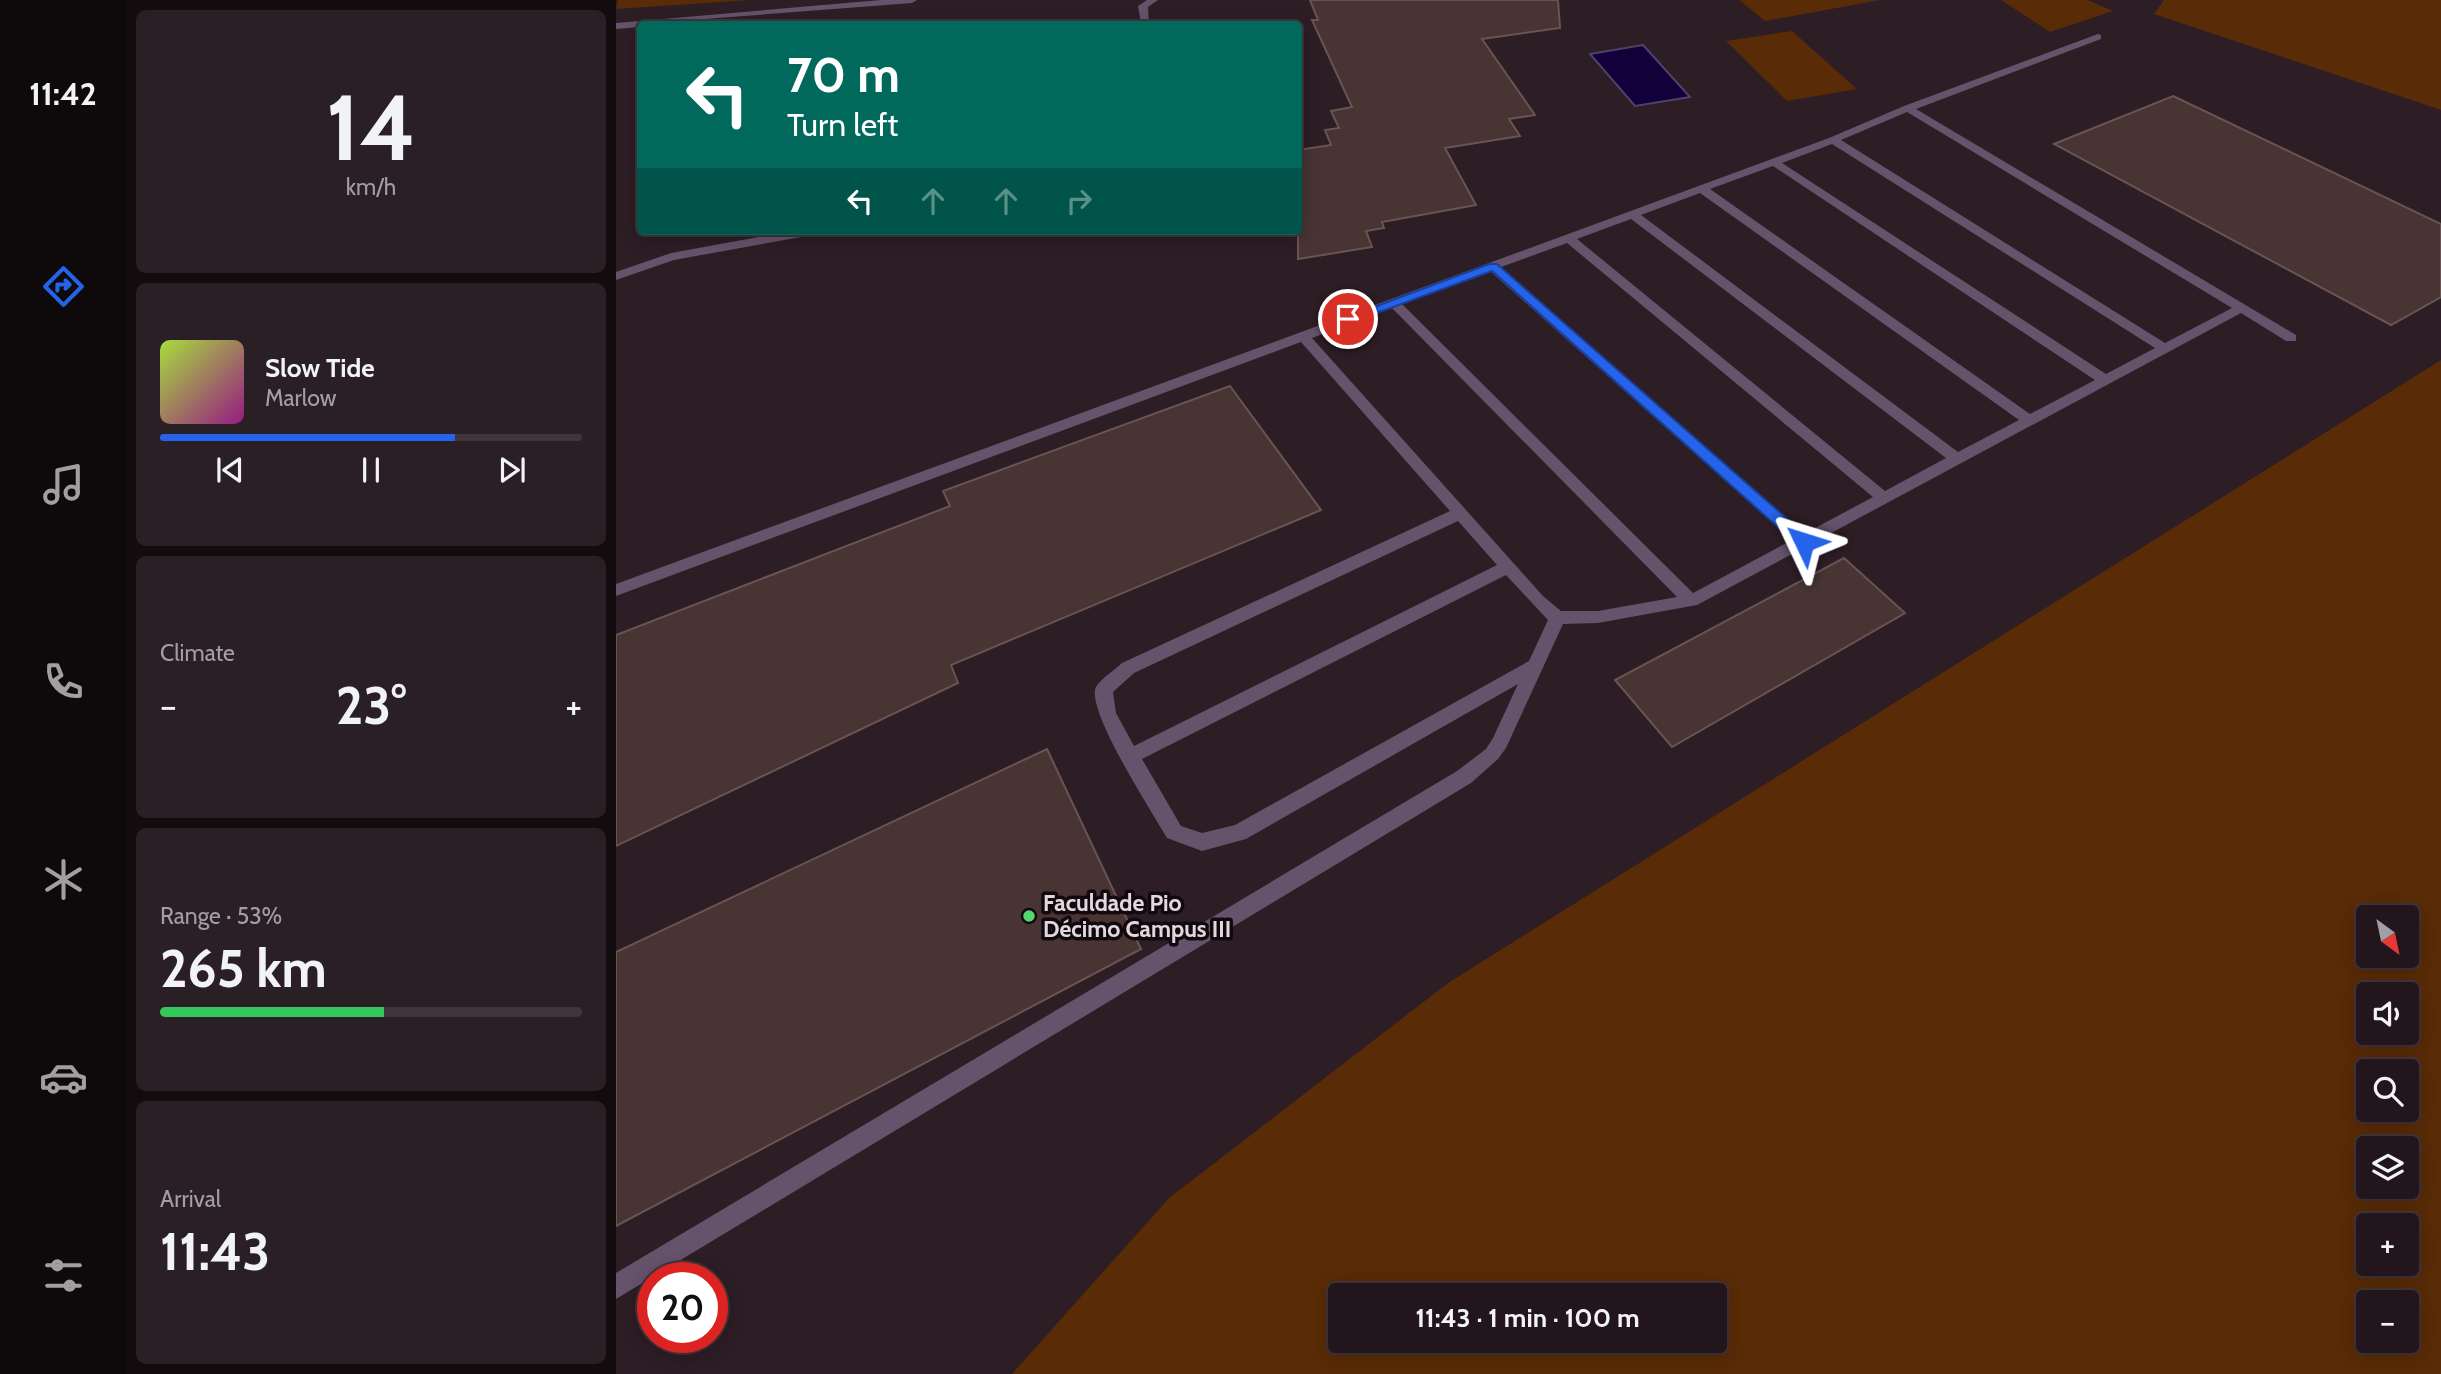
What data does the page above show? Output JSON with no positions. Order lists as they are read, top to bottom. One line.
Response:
{"places":["Faculdade Pio Décimo Campus III"],"north":"bottom right","page":{"tabs":"11:42","tile":[["14","km/h"],"Climate",["Range · 53%","265 km"],["Arrival","11:43"]],"turn":["70 m","Turn left"],"song":["Slow Tide","Marlow"],"heat":["−","23°","+"],"map_buttons":["+","−"],"limit":"20","trip":"11:43 · 1 min · 100 m"}}
